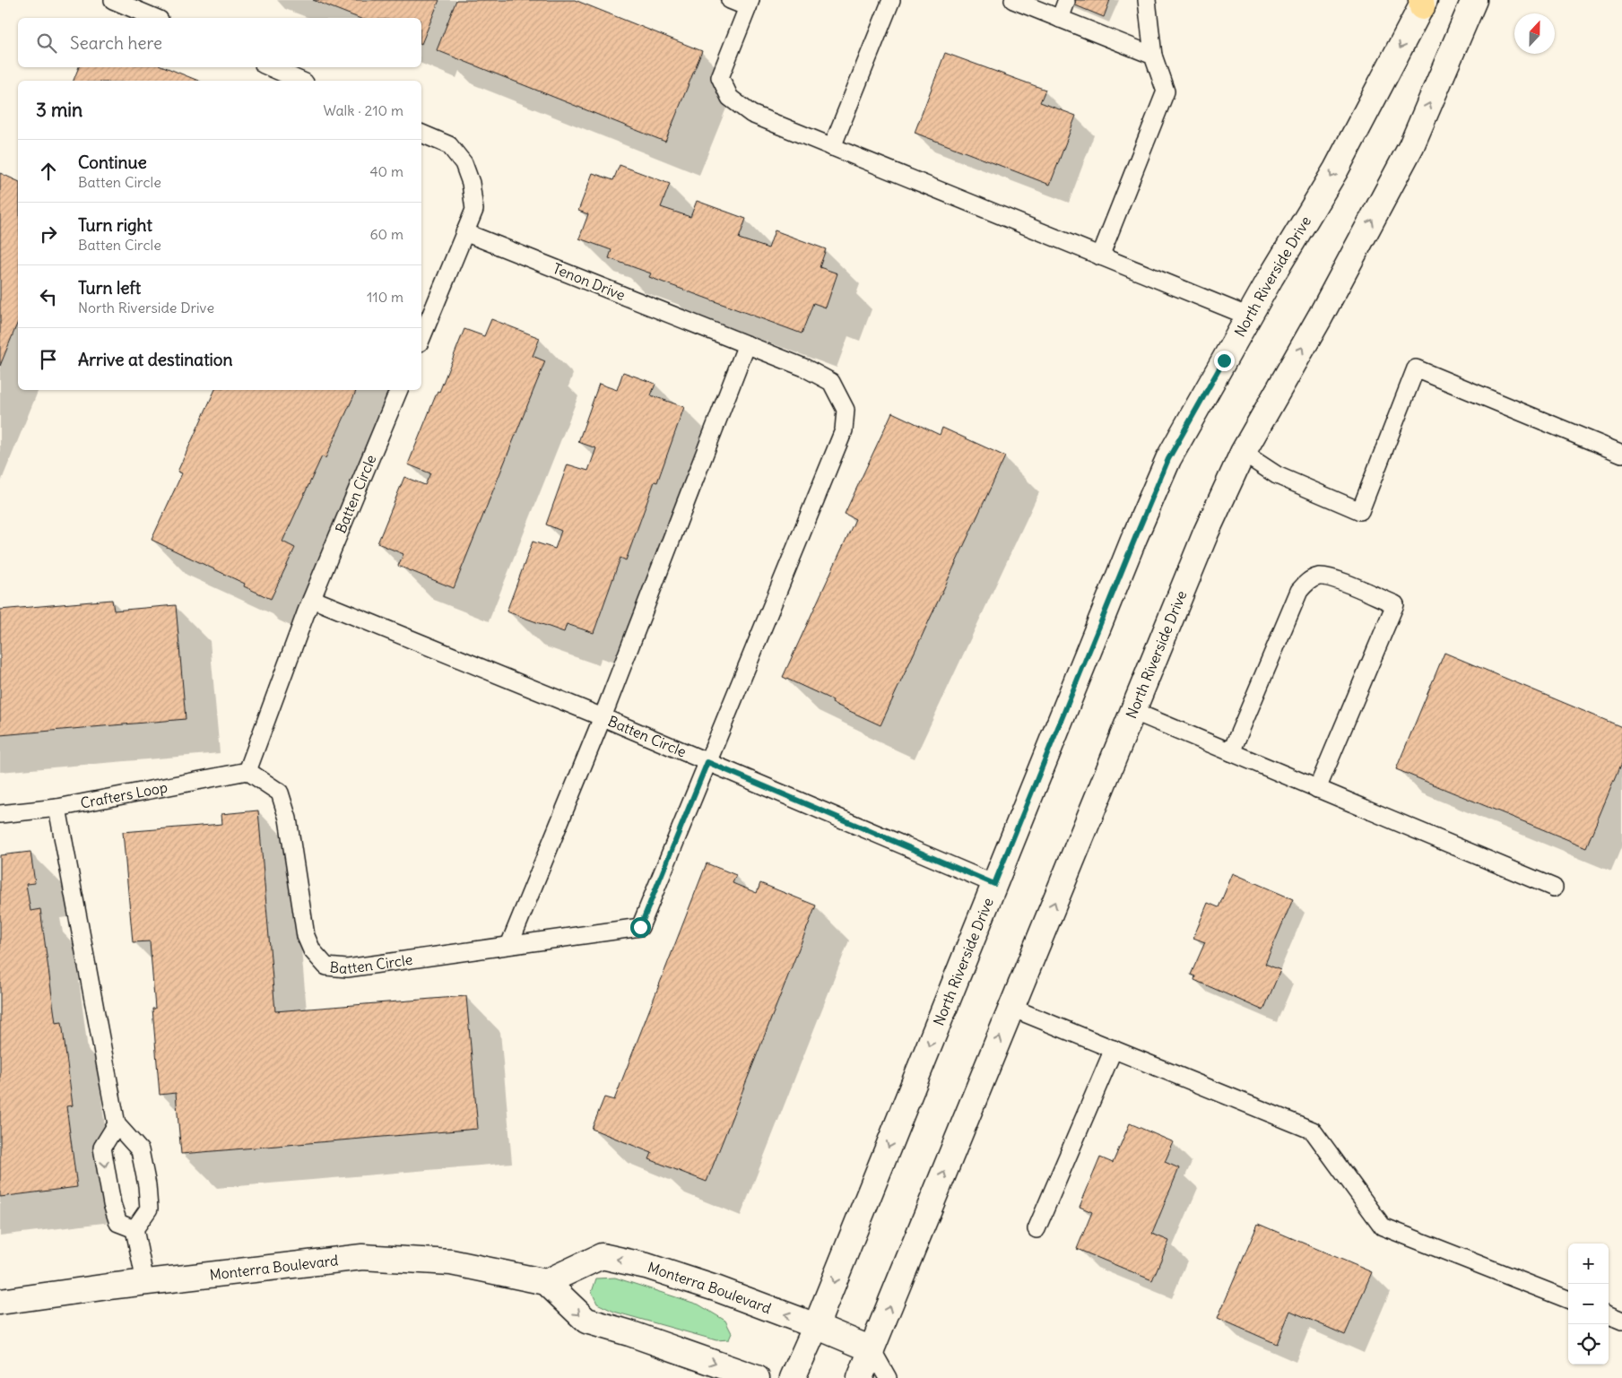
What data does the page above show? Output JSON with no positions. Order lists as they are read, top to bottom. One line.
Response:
{"streets":{"main road":["North Riverside Drive","Monterra Boulevard"],"lane":["Tenon Drive","Batten Circle","Crafters Loop"]},"crossings":[["North Riverside Drive","Batten Circle"],["North Riverside Drive","Monterra Boulevard"],["Tenon Drive","Batten Circle"],["Batten Circle","Crafters Loop"]],"north":"top","page":{"search":"Search here","heading":["3 min","Walk · 210 m"],"list":[["Continue","Batten Circle","40 m"],["Turn right","Batten Circle","60 m"],["Turn left","North Riverside Drive","110 m"],"Arrive at destination"],"map_buttons":["+","−"]}}
